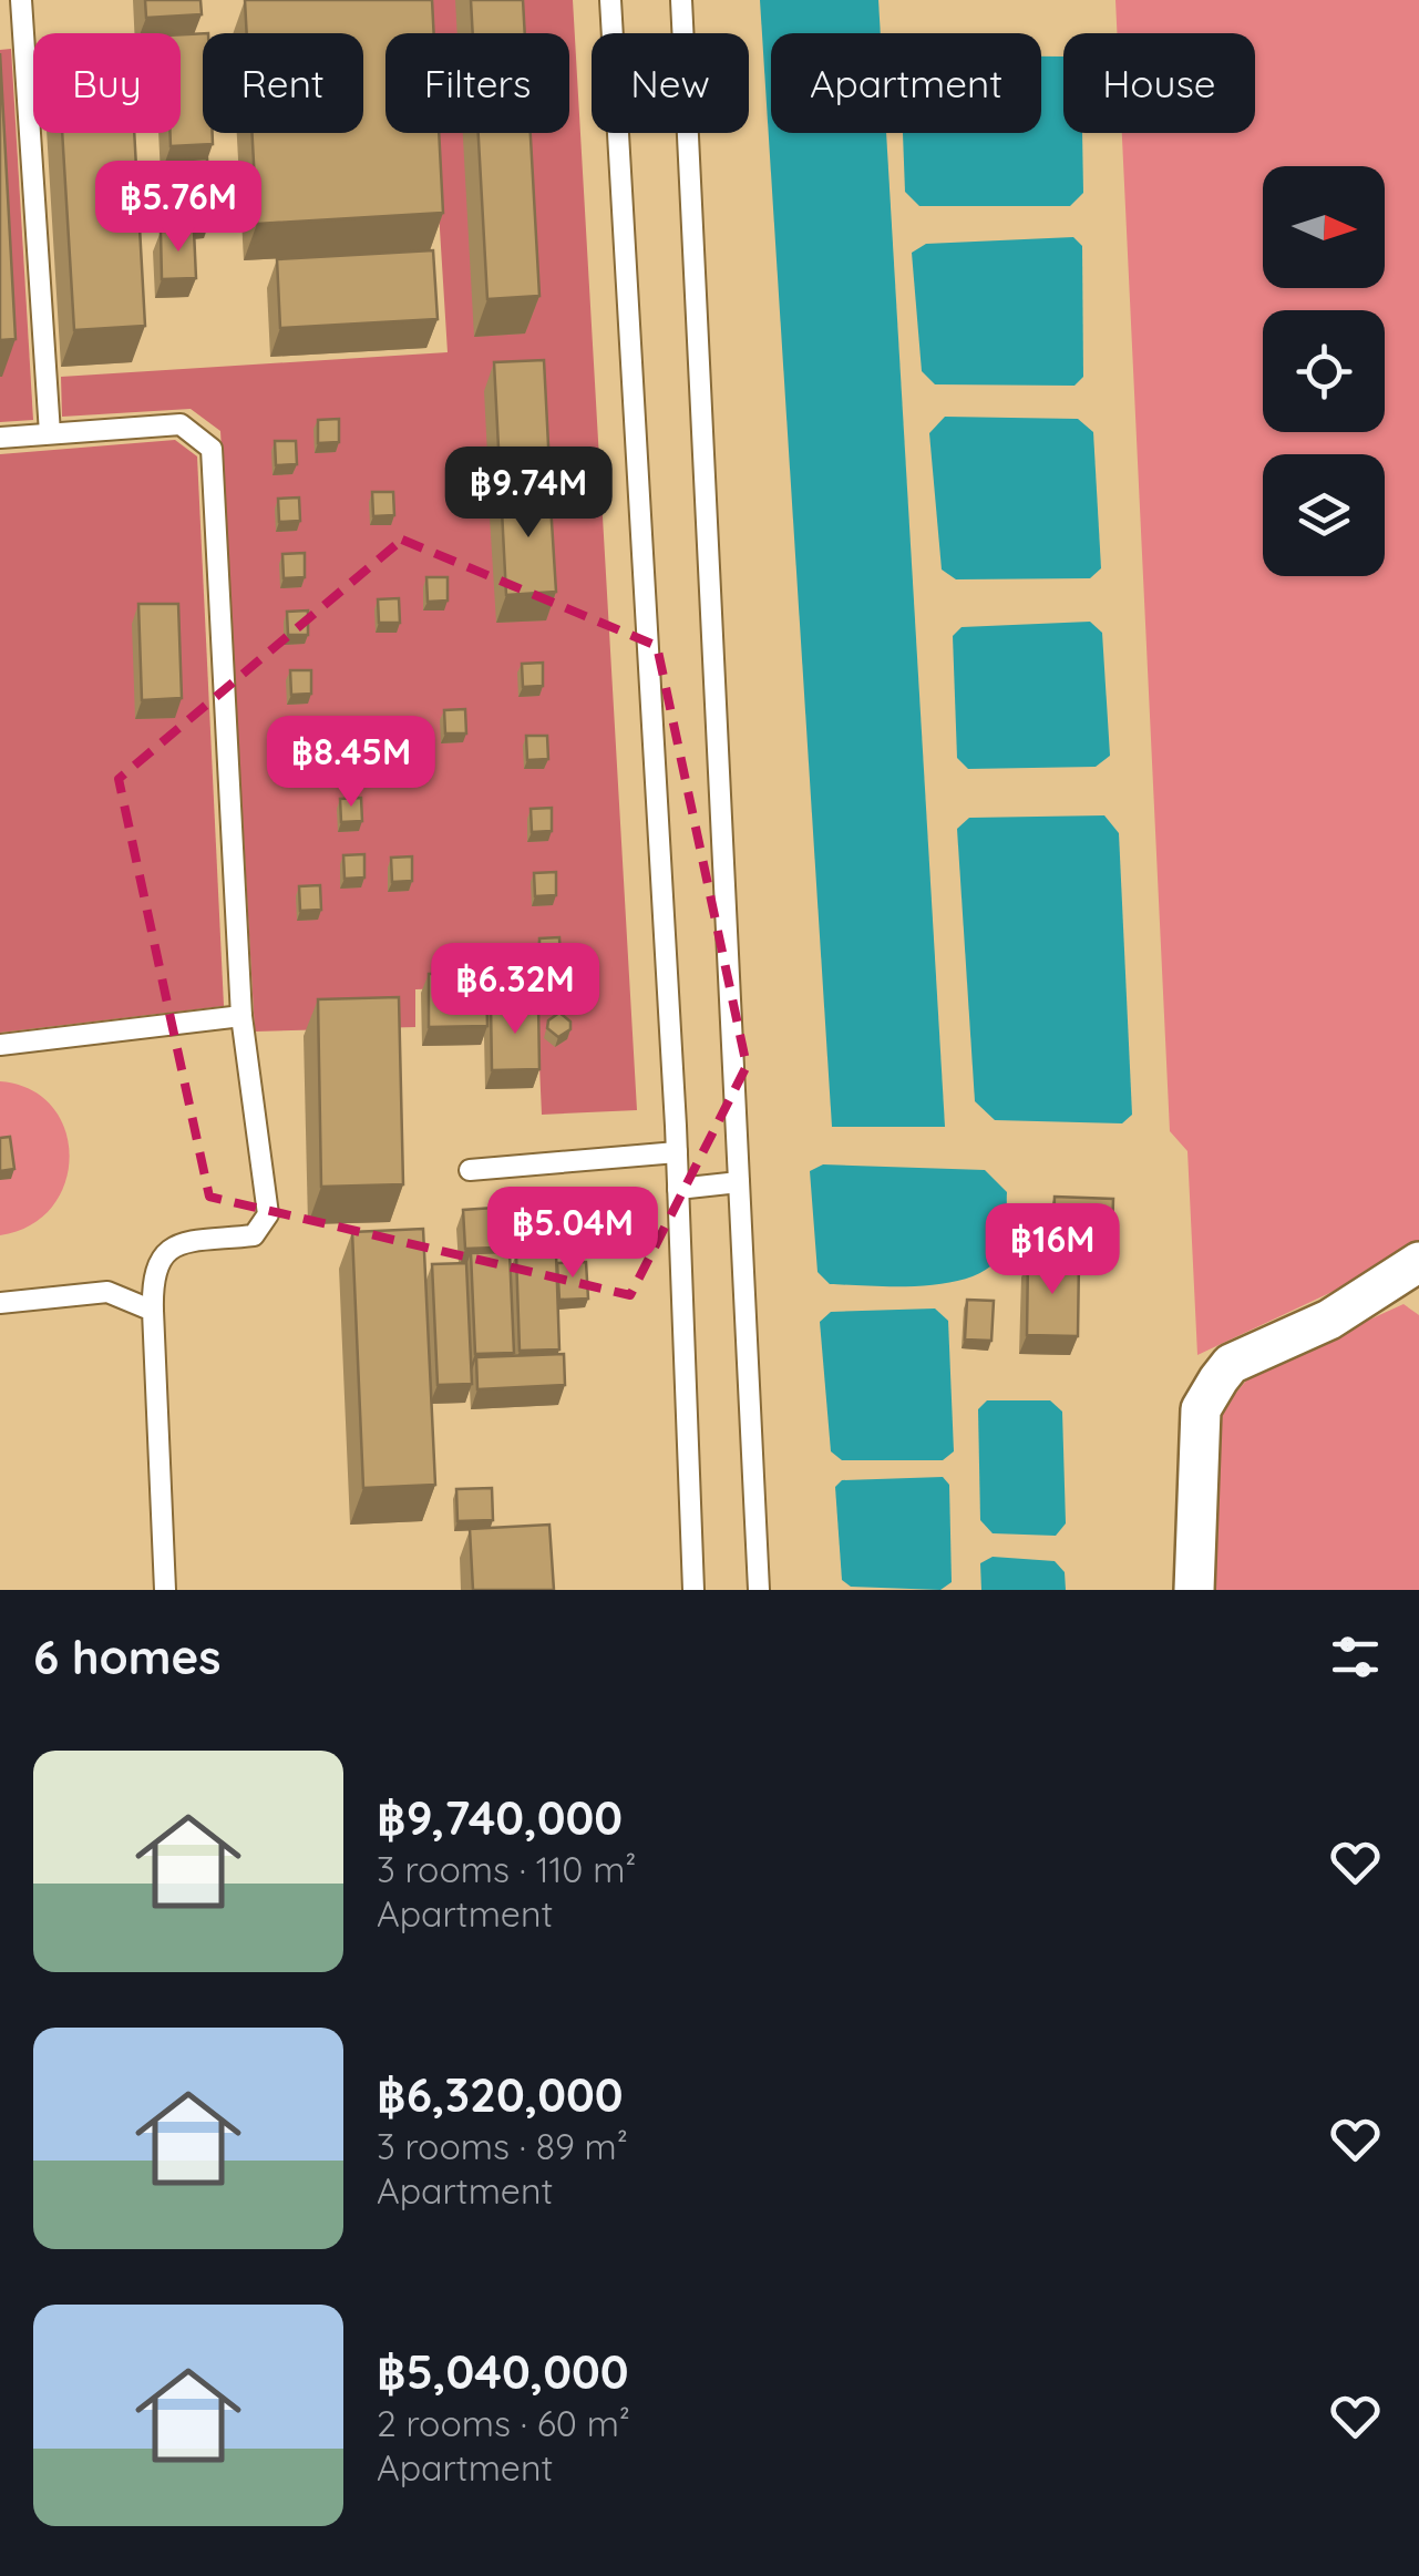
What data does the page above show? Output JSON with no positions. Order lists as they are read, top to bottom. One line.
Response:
{"north":"right","page":{"chip":["Buy","Rent","Filters","New","Apartment","House"],"price":["฿5.76M","฿9.74M","฿8.45M","฿6.32M","฿5.04M","฿16M"],"heading":"6 homes","list":[{"name":"฿9,740,000","note":"3 rooms · 110 m² · Apartment"},{"name":"฿6,320,000","note":"3 rooms · 89 m² · Apartment"},{"name":"฿5,040,000","note":"2 rooms · 60 m² · Apartment"}]}}
